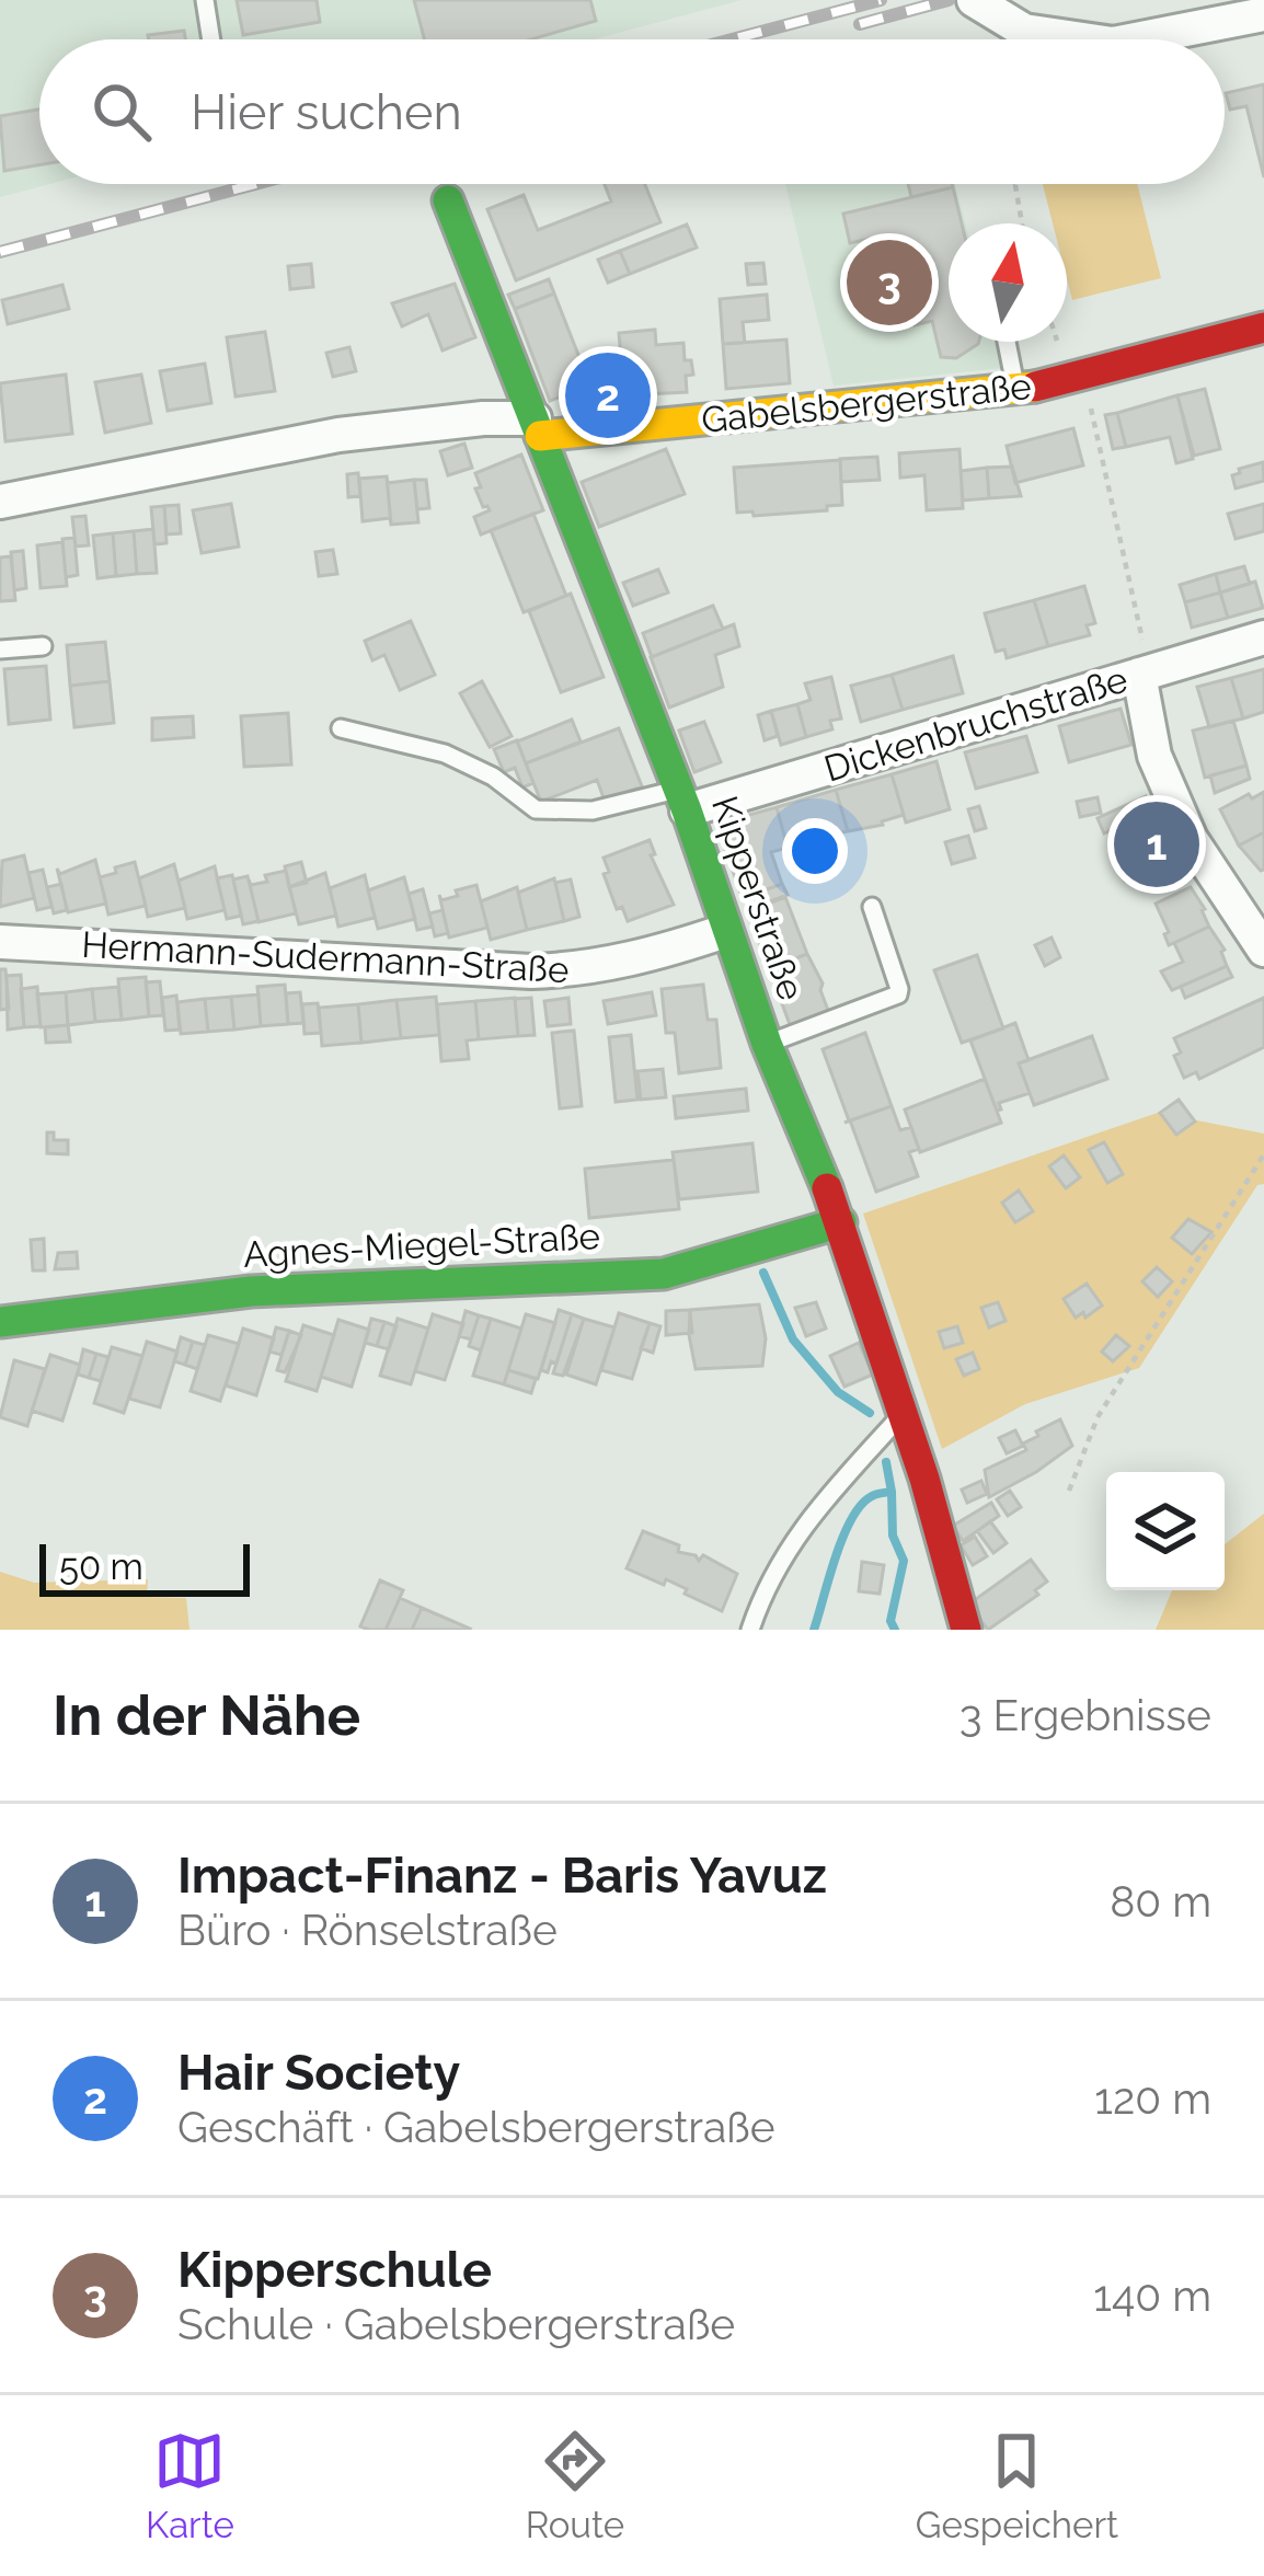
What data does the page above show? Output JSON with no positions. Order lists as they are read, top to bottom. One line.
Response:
{"streets":{"street":["Gabelsbergerstraße","Dickenbruchstraße","Kipperstraße","Hermann-Sudermann-Straße","Agnes-Miegel-Straße"]},"crossings":[["Gabelsbergerstraße","Kipperstraße"],["Dickenbruchstraße","Kipperstraße"],["Kipperstraße","Hermann-Sudermann-Straße"],["Kipperstraße","Agnes-Miegel-Straße"]],"scale_bar":"50 m","north":"top","page":{"search":"Hier suchen","pins":["3","2","1"],"scale":"50 m","heading":["In der Nähe","3 Ergebnisse"],"list":[{"mark":"1","name":"Impact-Finanz - Baris Yavuz","note":"Büro · Rönselstraße","value":"80 m"},{"mark":"2","name":"Hair Society","note":"Geschäft · Gabelsbergerstraße","value":"120 m"},{"mark":"3","name":"Kipperschule","note":"Schule · Gabelsbergerstraße","value":"140 m"}],"nav":["Karte","Route","Gespeichert"]}}
